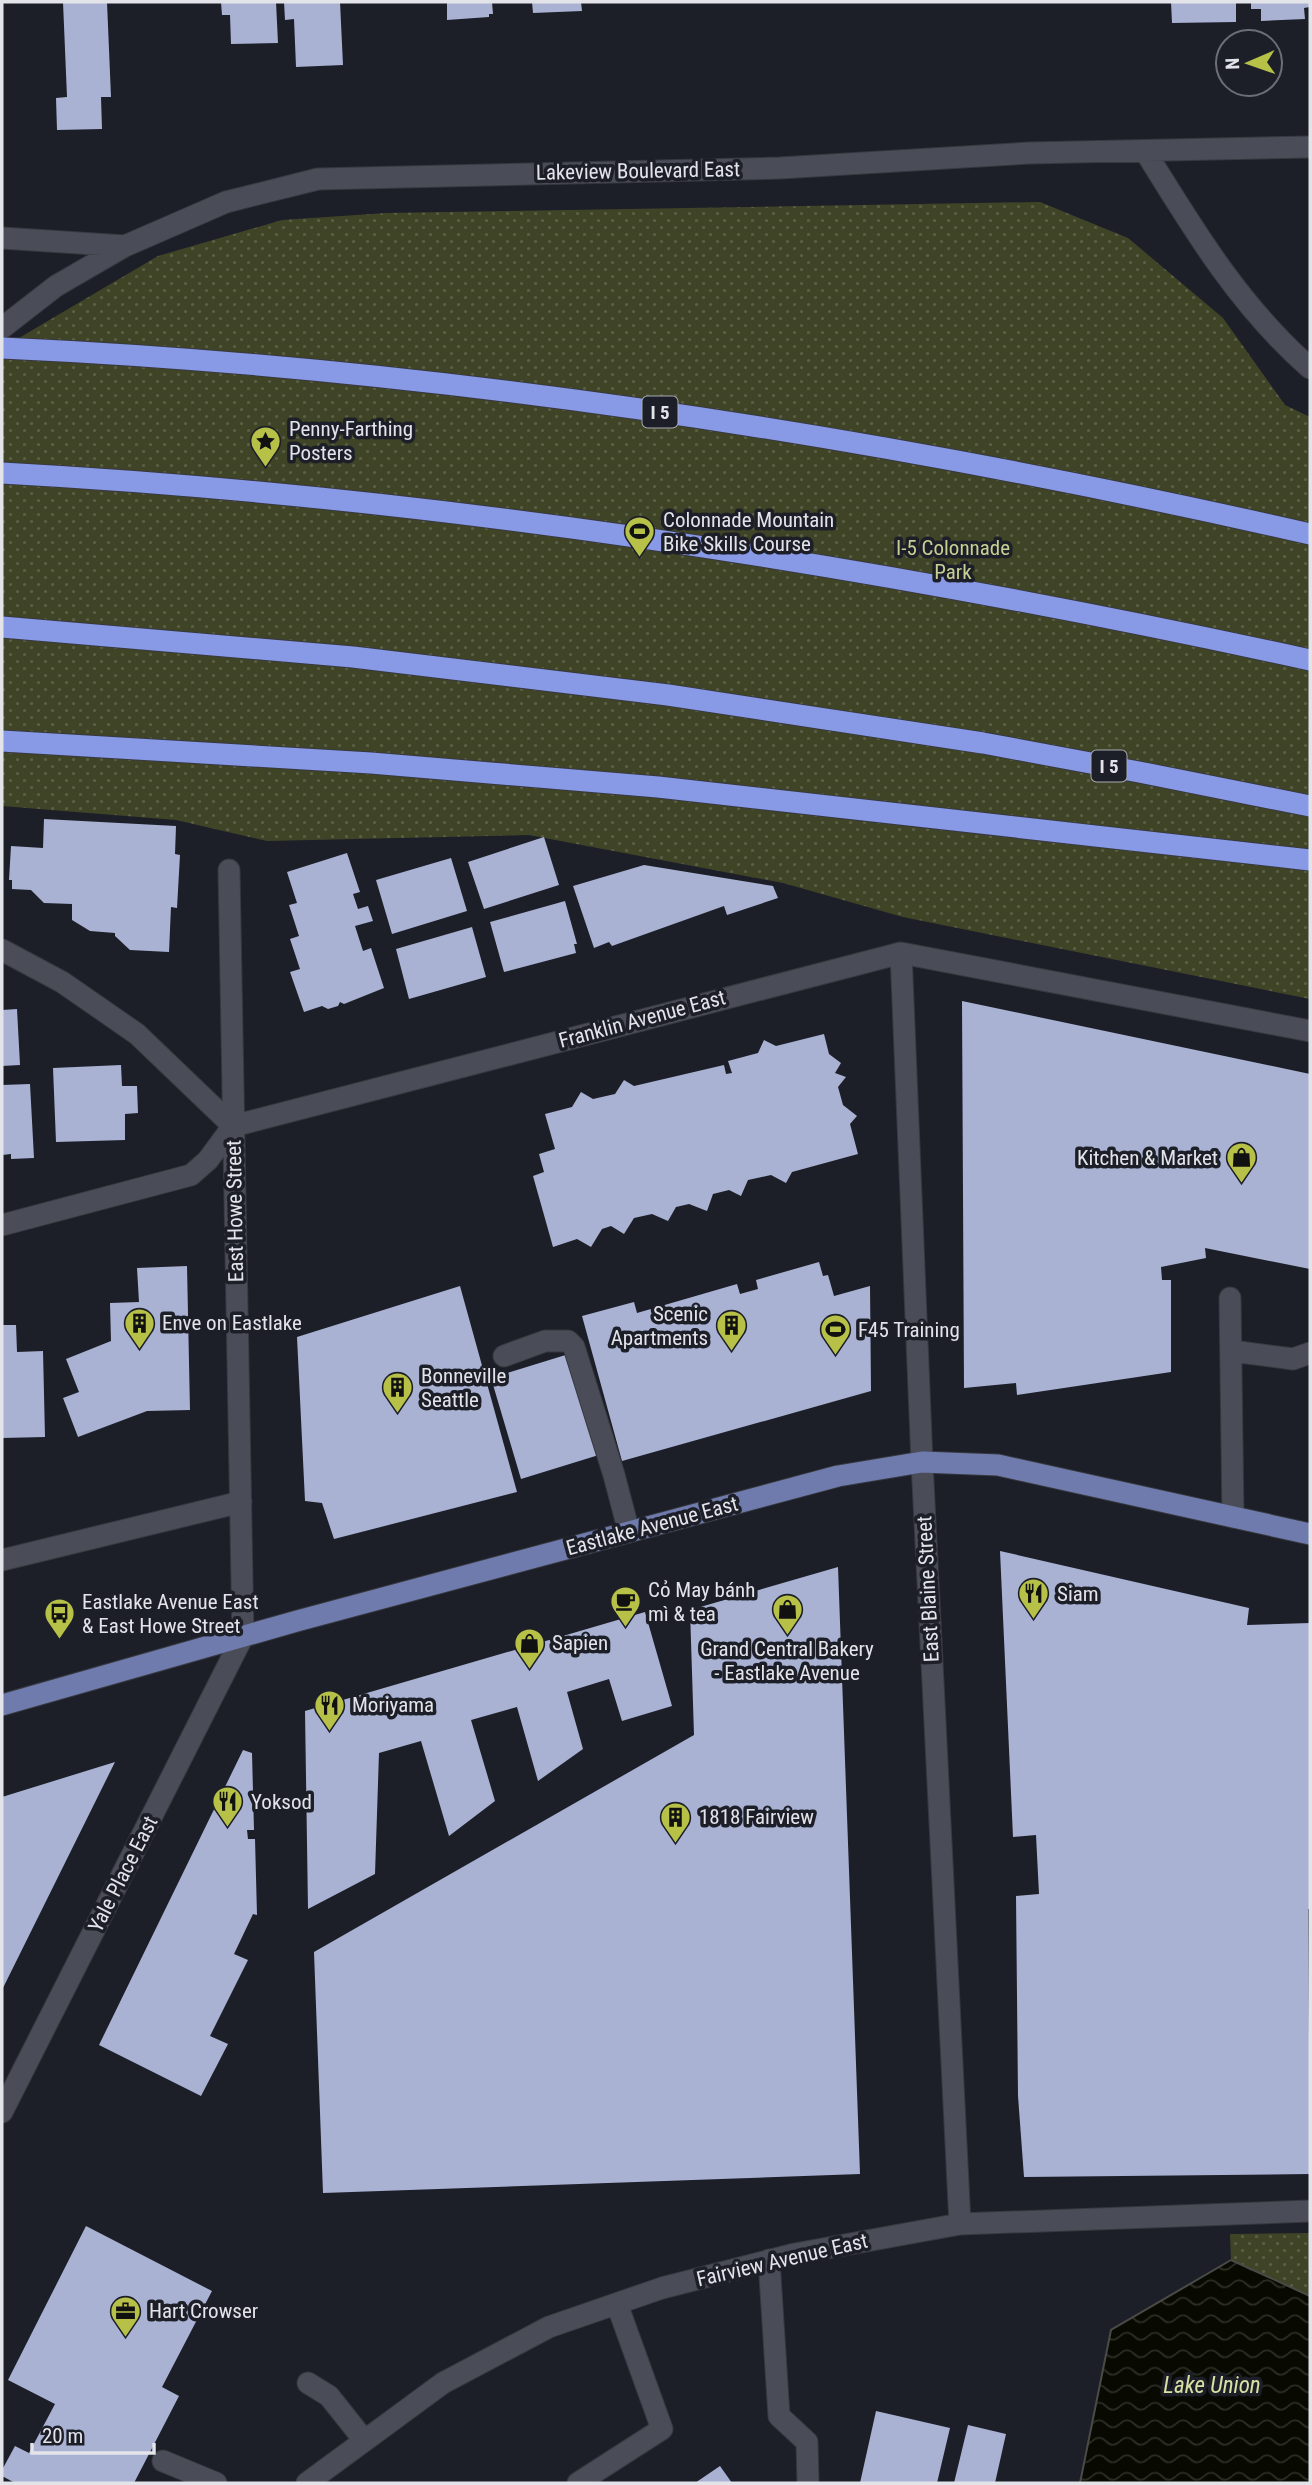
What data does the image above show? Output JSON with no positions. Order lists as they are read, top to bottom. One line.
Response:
{"streets":{"highway":["I 5"],"main road":["Eastlake Avenue East"],"street":["Lakeview Boulevard East","Franklin Avenue East","East Howe Street","East Blaine Street","Yale Place East","Fairview Avenue East"]},"crossings":[["Franklin Avenue East","East Howe Street"],["Franklin Avenue East","East Blaine Street"],["East Howe Street","Eastlake Avenue East"],["East Howe Street","Yale Place East"],["Eastlake Avenue East","East Blaine Street"],["Eastlake Avenue East","Yale Place East"],["East Blaine Street","Fairview Avenue East"]],"water":["Lake Union"],"parks":["I-5 Colonnade Park"],"places":{"place":["Penny-Farthing Posters"],"sports":["Colonnade Mountain Bike Skills Course","F45 Training"],"shop":["Kitchen & Market","Grand Central Bakery - Eastlake Avenue","Sapien"],"building":["Enve on Eastlake","Scenic Apartments","Bonneville Seattle","1818 Fairview"],"restaurant":["Siam","Moriyama","Yoksod"],"cafe":["Cỏ May bánh mì & tea"],"bus stop":["Eastlake Avenue East & East Howe Street"],"office":["Hart Crowser"]},"scale_bar":"20 m","north":"left"}
